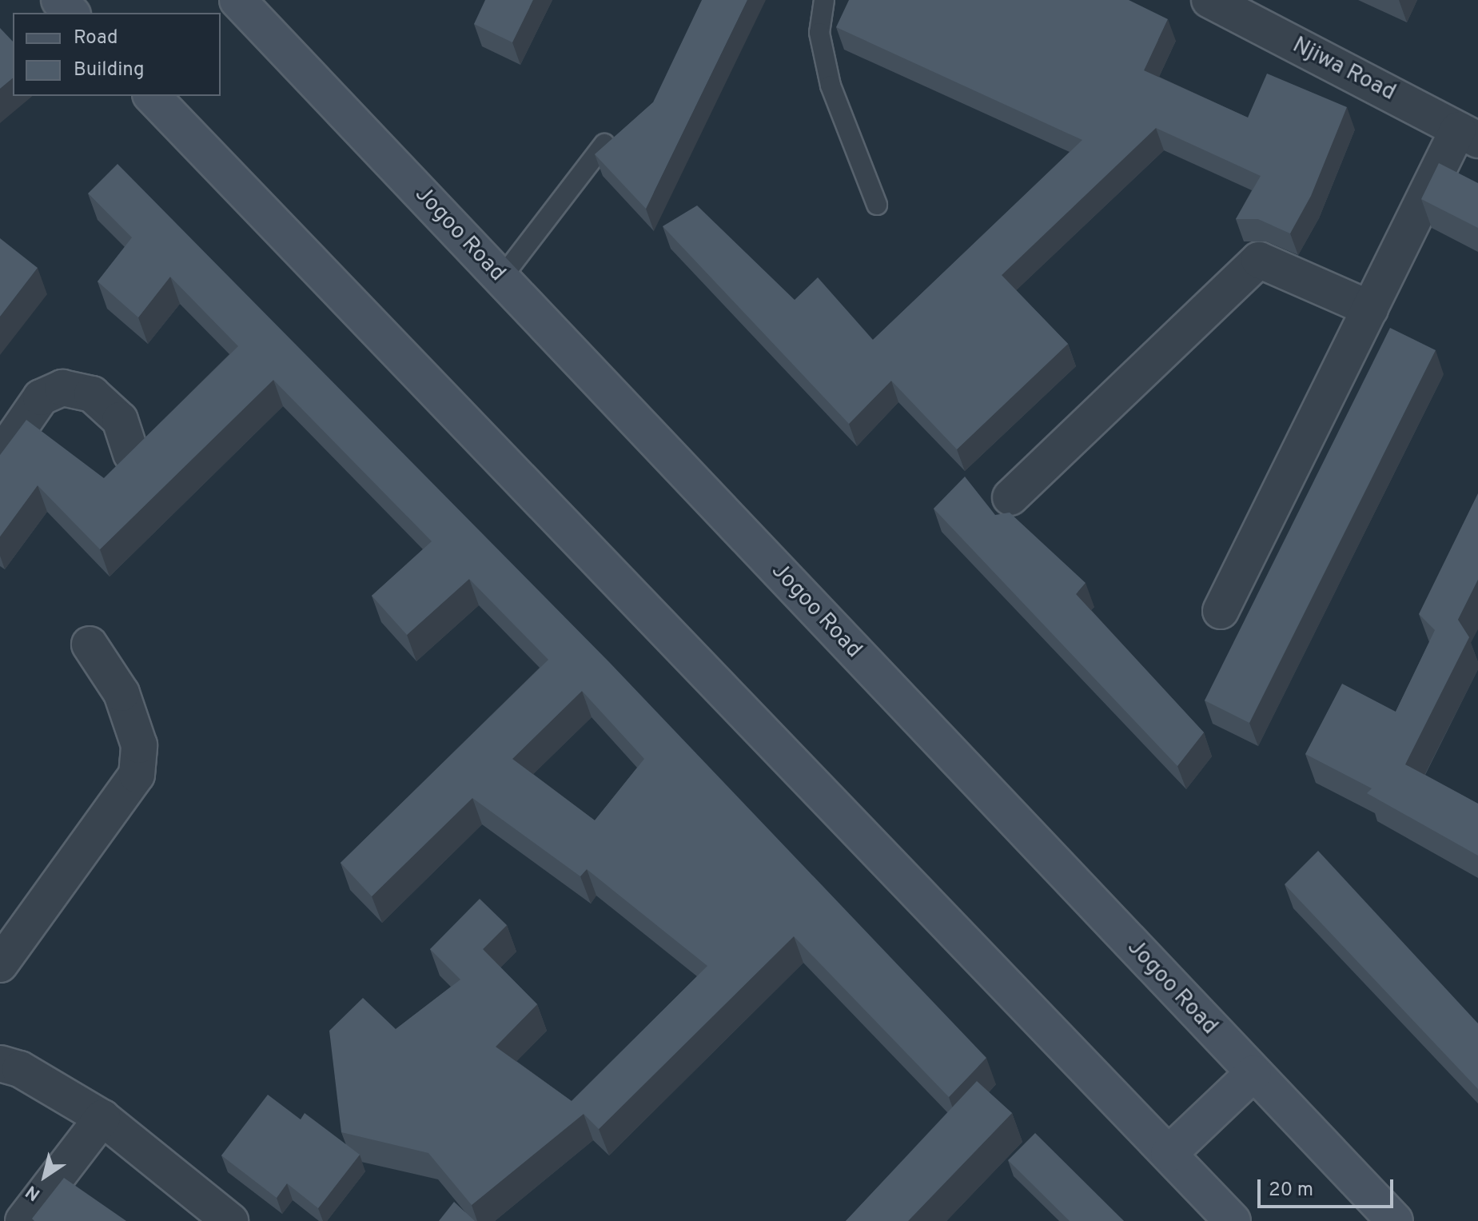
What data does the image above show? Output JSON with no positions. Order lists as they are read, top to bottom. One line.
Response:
{"streets":{"main road":["Jogoo Road"],"street":["Njiwa Road"]},"legend":["Road","Building"],"scale_bar":"20 m","north":"bottom left"}
